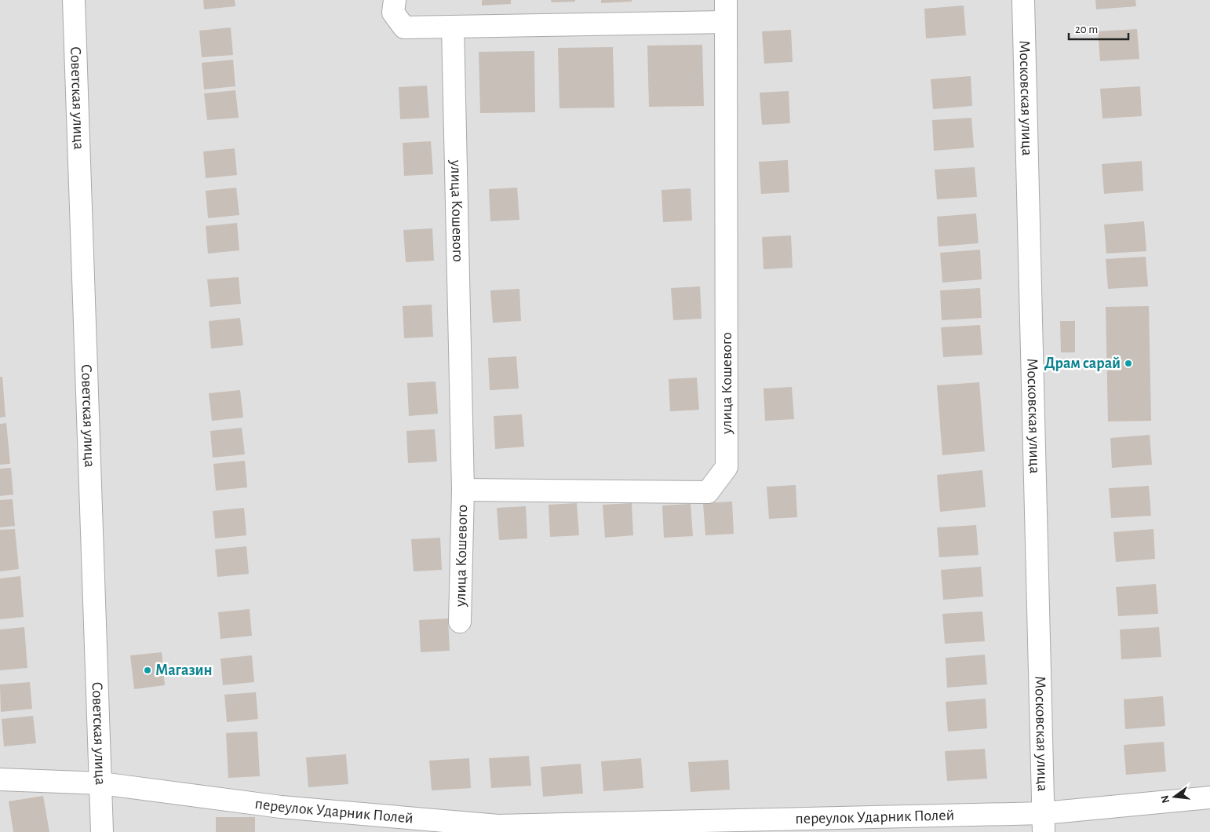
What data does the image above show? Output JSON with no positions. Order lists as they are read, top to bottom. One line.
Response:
{"streets":{"street":["Советская улица","Московская улица","улица Кошевого","переулок Ударник Полей"]},"crossings":[["Советская улица","переулок Ударник Полей"],["Московская улица","переулок Ударник Полей"]],"places":["Драм сарай","Магазин"],"scale_bar":"20 m","north":"left"}
